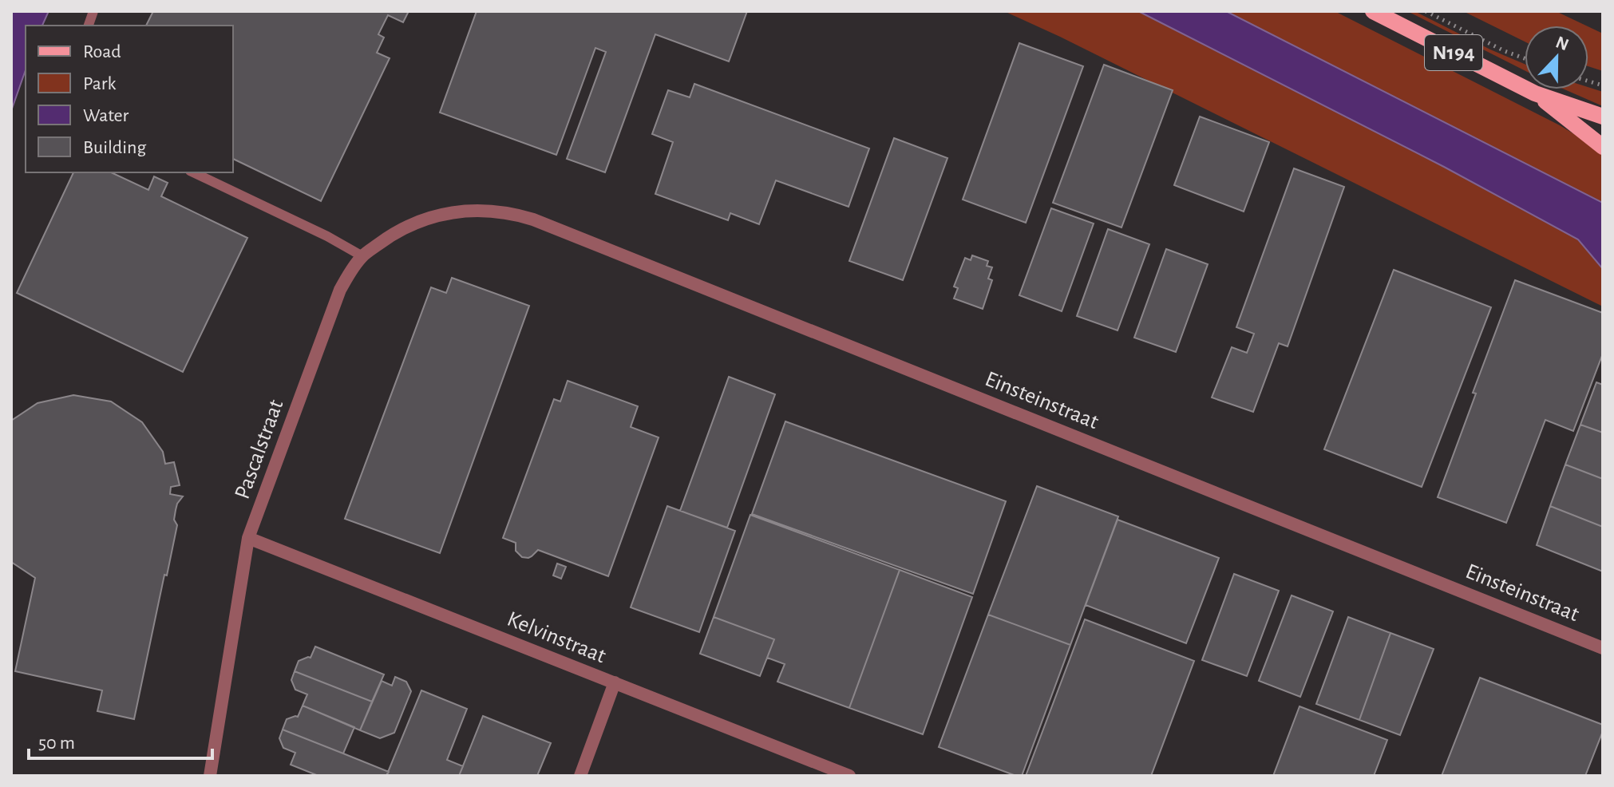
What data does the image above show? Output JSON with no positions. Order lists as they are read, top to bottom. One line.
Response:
{"streets":{"main road":["N194"],"street":["Einsteinstraat","Pascalstraat","Kelvinstraat"]},"crossings":[["Einsteinstraat","Pascalstraat"],["Pascalstraat","Kelvinstraat"]],"legend":["Road","Park","Water","Building"],"scale_bar":"50 m","north":"top"}
